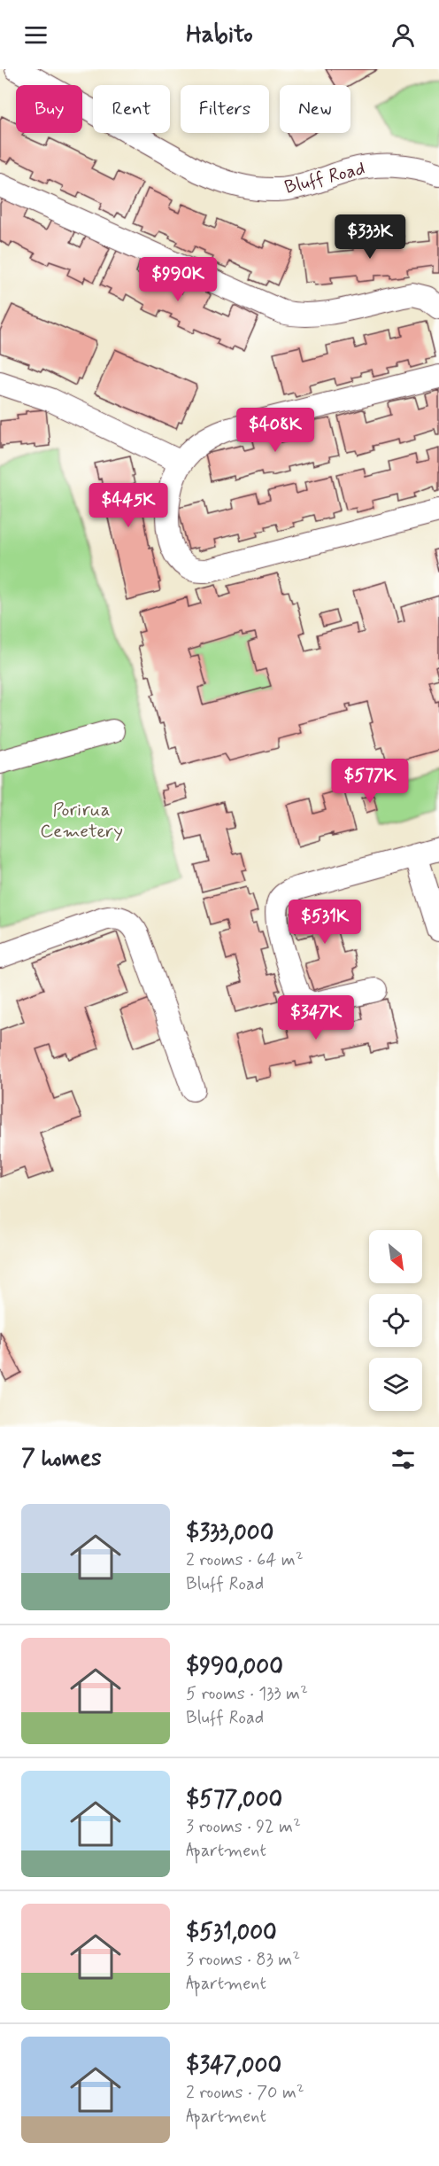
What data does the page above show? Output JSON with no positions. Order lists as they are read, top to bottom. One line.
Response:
{"streets":{"street":["Bluff Road"]},"parks":["Porirua Cemetery"],"north":"bottom right","page":{"header":"Habito","chip":["Buy","Rent","Filters","New"],"price":["$333K","$990K","$408K","$445K","$577K","$531K","$347K"],"heading":"7 homes","list":[{"name":"$333,000","note":"2 rooms · 64 m² · Bluff Road"},{"name":"$990,000","note":"5 rooms · 133 m² · Bluff Road"},{"name":"$577,000","note":"3 rooms · 92 m² · Apartment"},{"name":"$531,000","note":"3 rooms · 83 m² · Apartment"},{"name":"$347,000","note":"2 rooms · 70 m² · Apartment"}]}}
